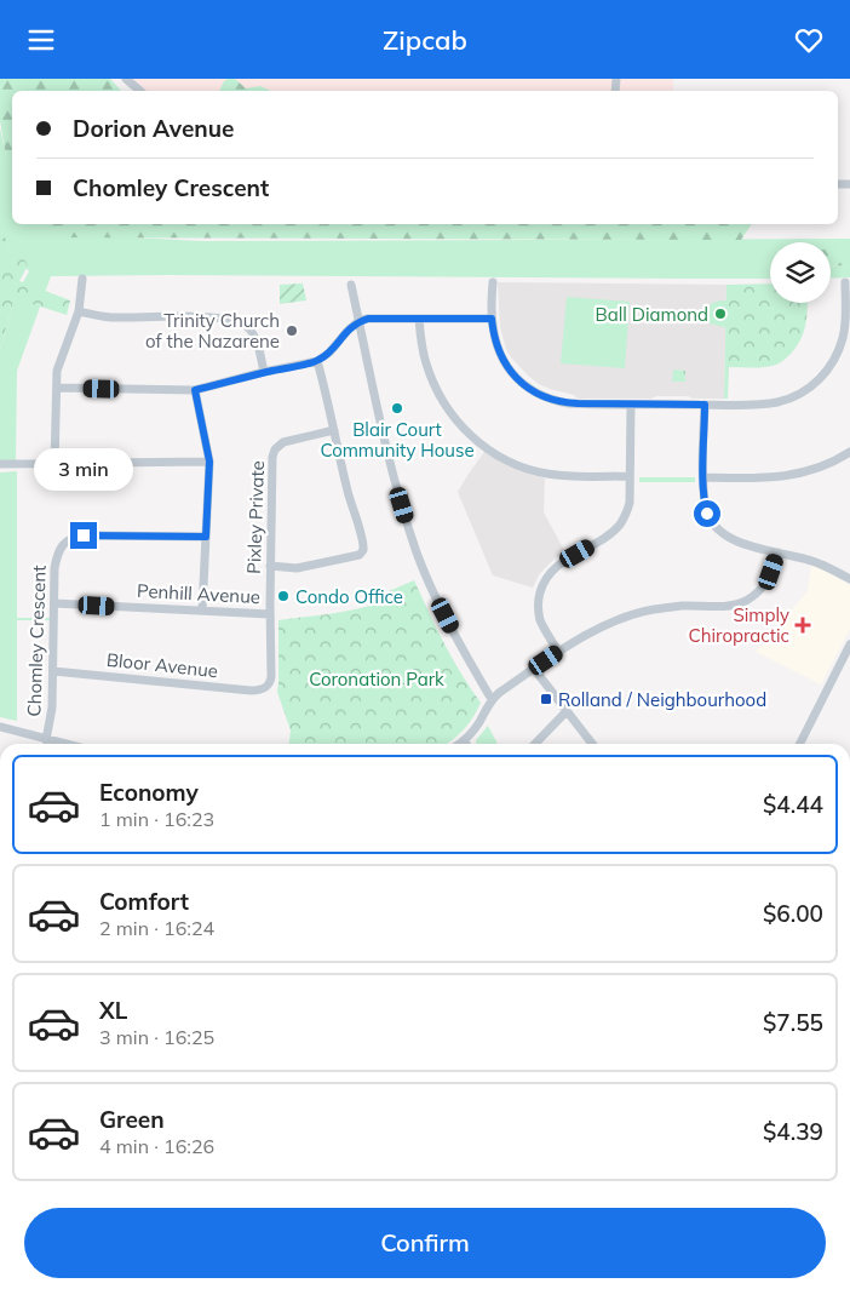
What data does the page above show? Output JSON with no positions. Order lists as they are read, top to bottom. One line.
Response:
{"streets":{"street":["Pixley Private","Penhill Avenue","Chomley Crescent","Bloor Avenue"]},"crossings":[["Pixley Private","Penhill Avenue"],["Pixley Private","Bloor Avenue"],["Penhill Avenue","Chomley Crescent"],["Chomley Crescent","Bloor Avenue"]],"parks":["Coronation Park"],"places":{"other":["Ball Diamond","Trinity Church of the Nazarene","Blair Court Community House","Condo Office"],"health":["Simply Chiropractic"],"transit":["Rolland / Neighbourhood"]},"page":{"header":"Zipcab","banner":["Dorion Avenue","Chomley Crescent"],"bubble":"3 min","list":[{"name":"Economy","note":"1 min · 16:23","value":"$4.44"},{"name":"Comfort","note":"2 min · 16:24","value":"$6.00"},{"name":"XL","note":"3 min · 16:25","value":"$7.55"},{"name":"Green","note":"4 min · 16:26","value":"$4.39"}],"buttons":"Confirm"}}
